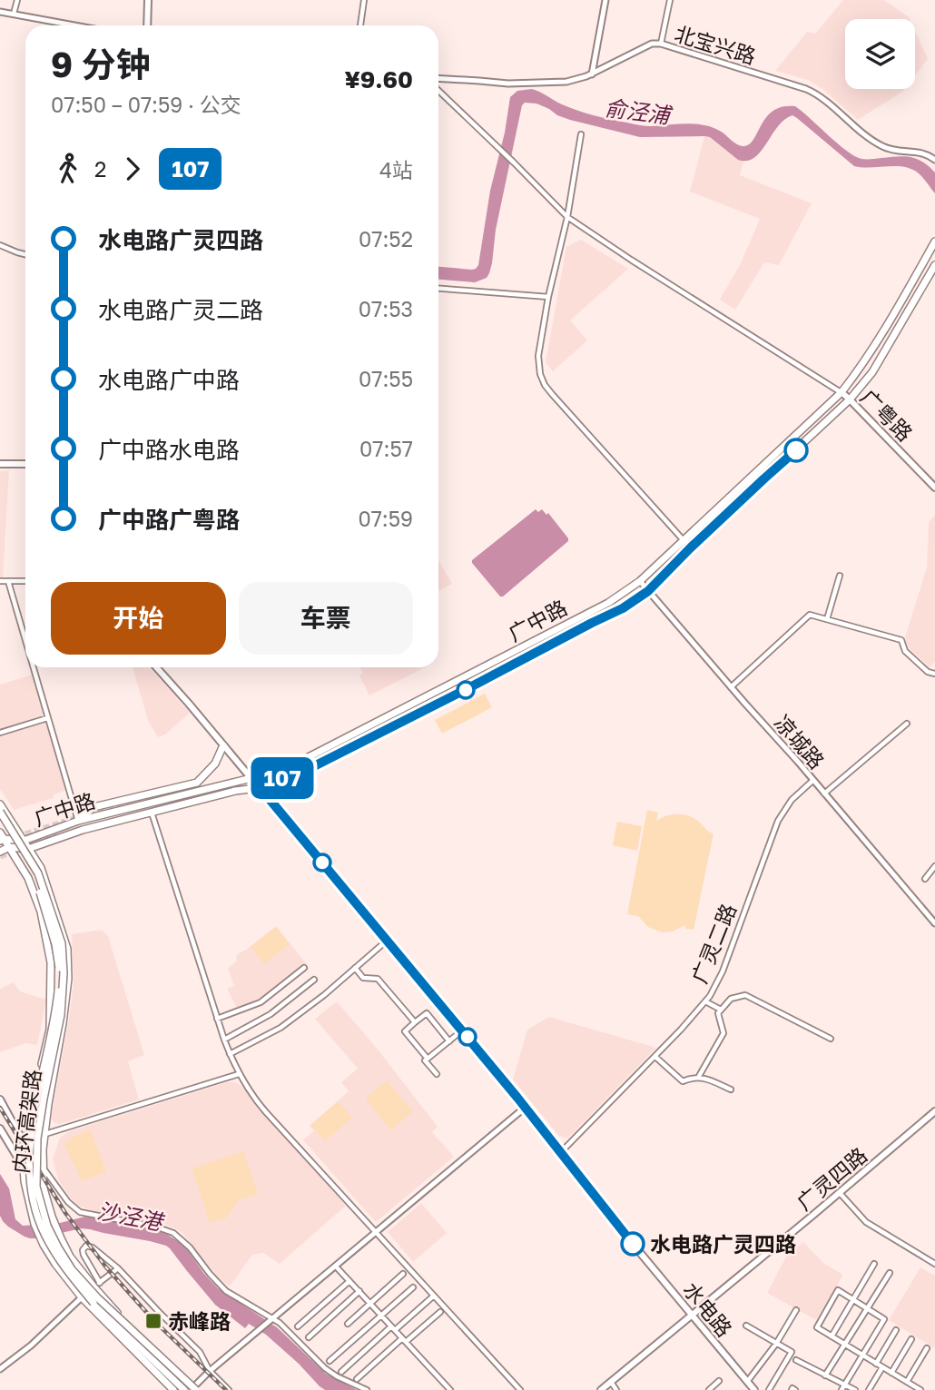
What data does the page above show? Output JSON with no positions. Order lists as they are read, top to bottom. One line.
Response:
{"streets":{"main road":["广粤路","广中路","内环高架路","广灵四路","水电路"],"street":["北宝兴路","凉城路","广灵二路"]},"crossings":[["广粤路","广中路"],["广中路","凉城路"],["广中路","水电路"],["凉城路","广灵二路"],["广灵二路","水电路"],["广灵四路","水电路"]],"water":["俞泾浦","沙泾港"],"places":{"other":["水电路广灵四路"],"transit":["赤峰路"]},"lines":["bus line 107"],"page":{"on_map":"107","heading":["9 分钟","07:50 – 07:59 · 公交","¥9.60"],"legs":["2","107","4站"],"list":[{"name":"水电路广灵四路","value":"07:52"},{"name":"水电路广灵二路","value":"07:53"},{"name":"水电路广中路","value":"07:55"},{"name":"广中路水电路","value":"07:57"},{"name":"广中路广粤路","value":"07:59"}],"buttons":["开始","车票"]}}
